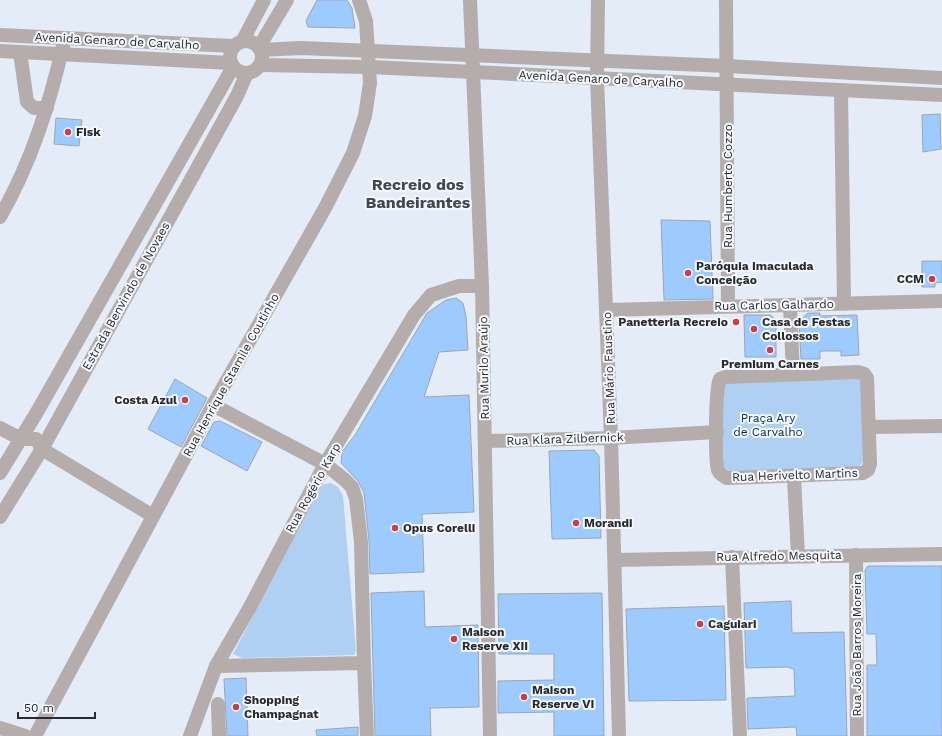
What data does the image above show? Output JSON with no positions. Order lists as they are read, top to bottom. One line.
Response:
{"streets":{"street":["Avenida Genaro de Carvalho","Rua Humberto Cozzo","Estrada Benvindo de Novaes","Rua Carlos Galhardo","Rua Murilo Araújo","Rua Mário Faustino","Rua Henrique Stamile Coutinho","Rua Klara Zilbernick","Rua Herivelto Martins","Rua Rogério Karp","Rua Alfredo Mesquita","Rua João Barros Moreira"]},"crossings":[["Avenida Genaro de Carvalho","Rua Humberto Cozzo"],["Avenida Genaro de Carvalho","Estrada Benvindo de Novaes"],["Avenida Genaro de Carvalho","Rua Murilo Araújo"],["Avenida Genaro de Carvalho","Rua Mário Faustino"],["Avenida Genaro de Carvalho","Rua Henrique Stamile Coutinho"],["Rua Humberto Cozzo","Rua Carlos Galhardo"],["Rua Carlos Galhardo","Rua Mário Faustino"],["Rua Murilo Araújo","Rua Klara Zilbernick"],["Rua Murilo Araújo","Rua Rogério Karp"],["Rua Mário Faustino","Rua Klara Zilbernick"],["Rua Mário Faustino","Rua Alfredo Mesquita"],["Rua Klara Zilbernick","Rua Herivelto Martins"],["Rua Alfredo Mesquita","Rua João Barros Moreira"]],"districts":["Recreio dos Bandeirantes"],"parks":["Praça Ary de Carvalho"],"places":["Fisk","Paróquia Imaculada Conceição","CCM","Panetteria Recreio","Casa de Festas Collossos","Premium Carnes","Costa Azul","Morandi","Opus Corelli","Caguiari","Maison Reserve XII","Maison Reserve VI","Shopping Champagnat"],"scale_bar":"50 m"}
